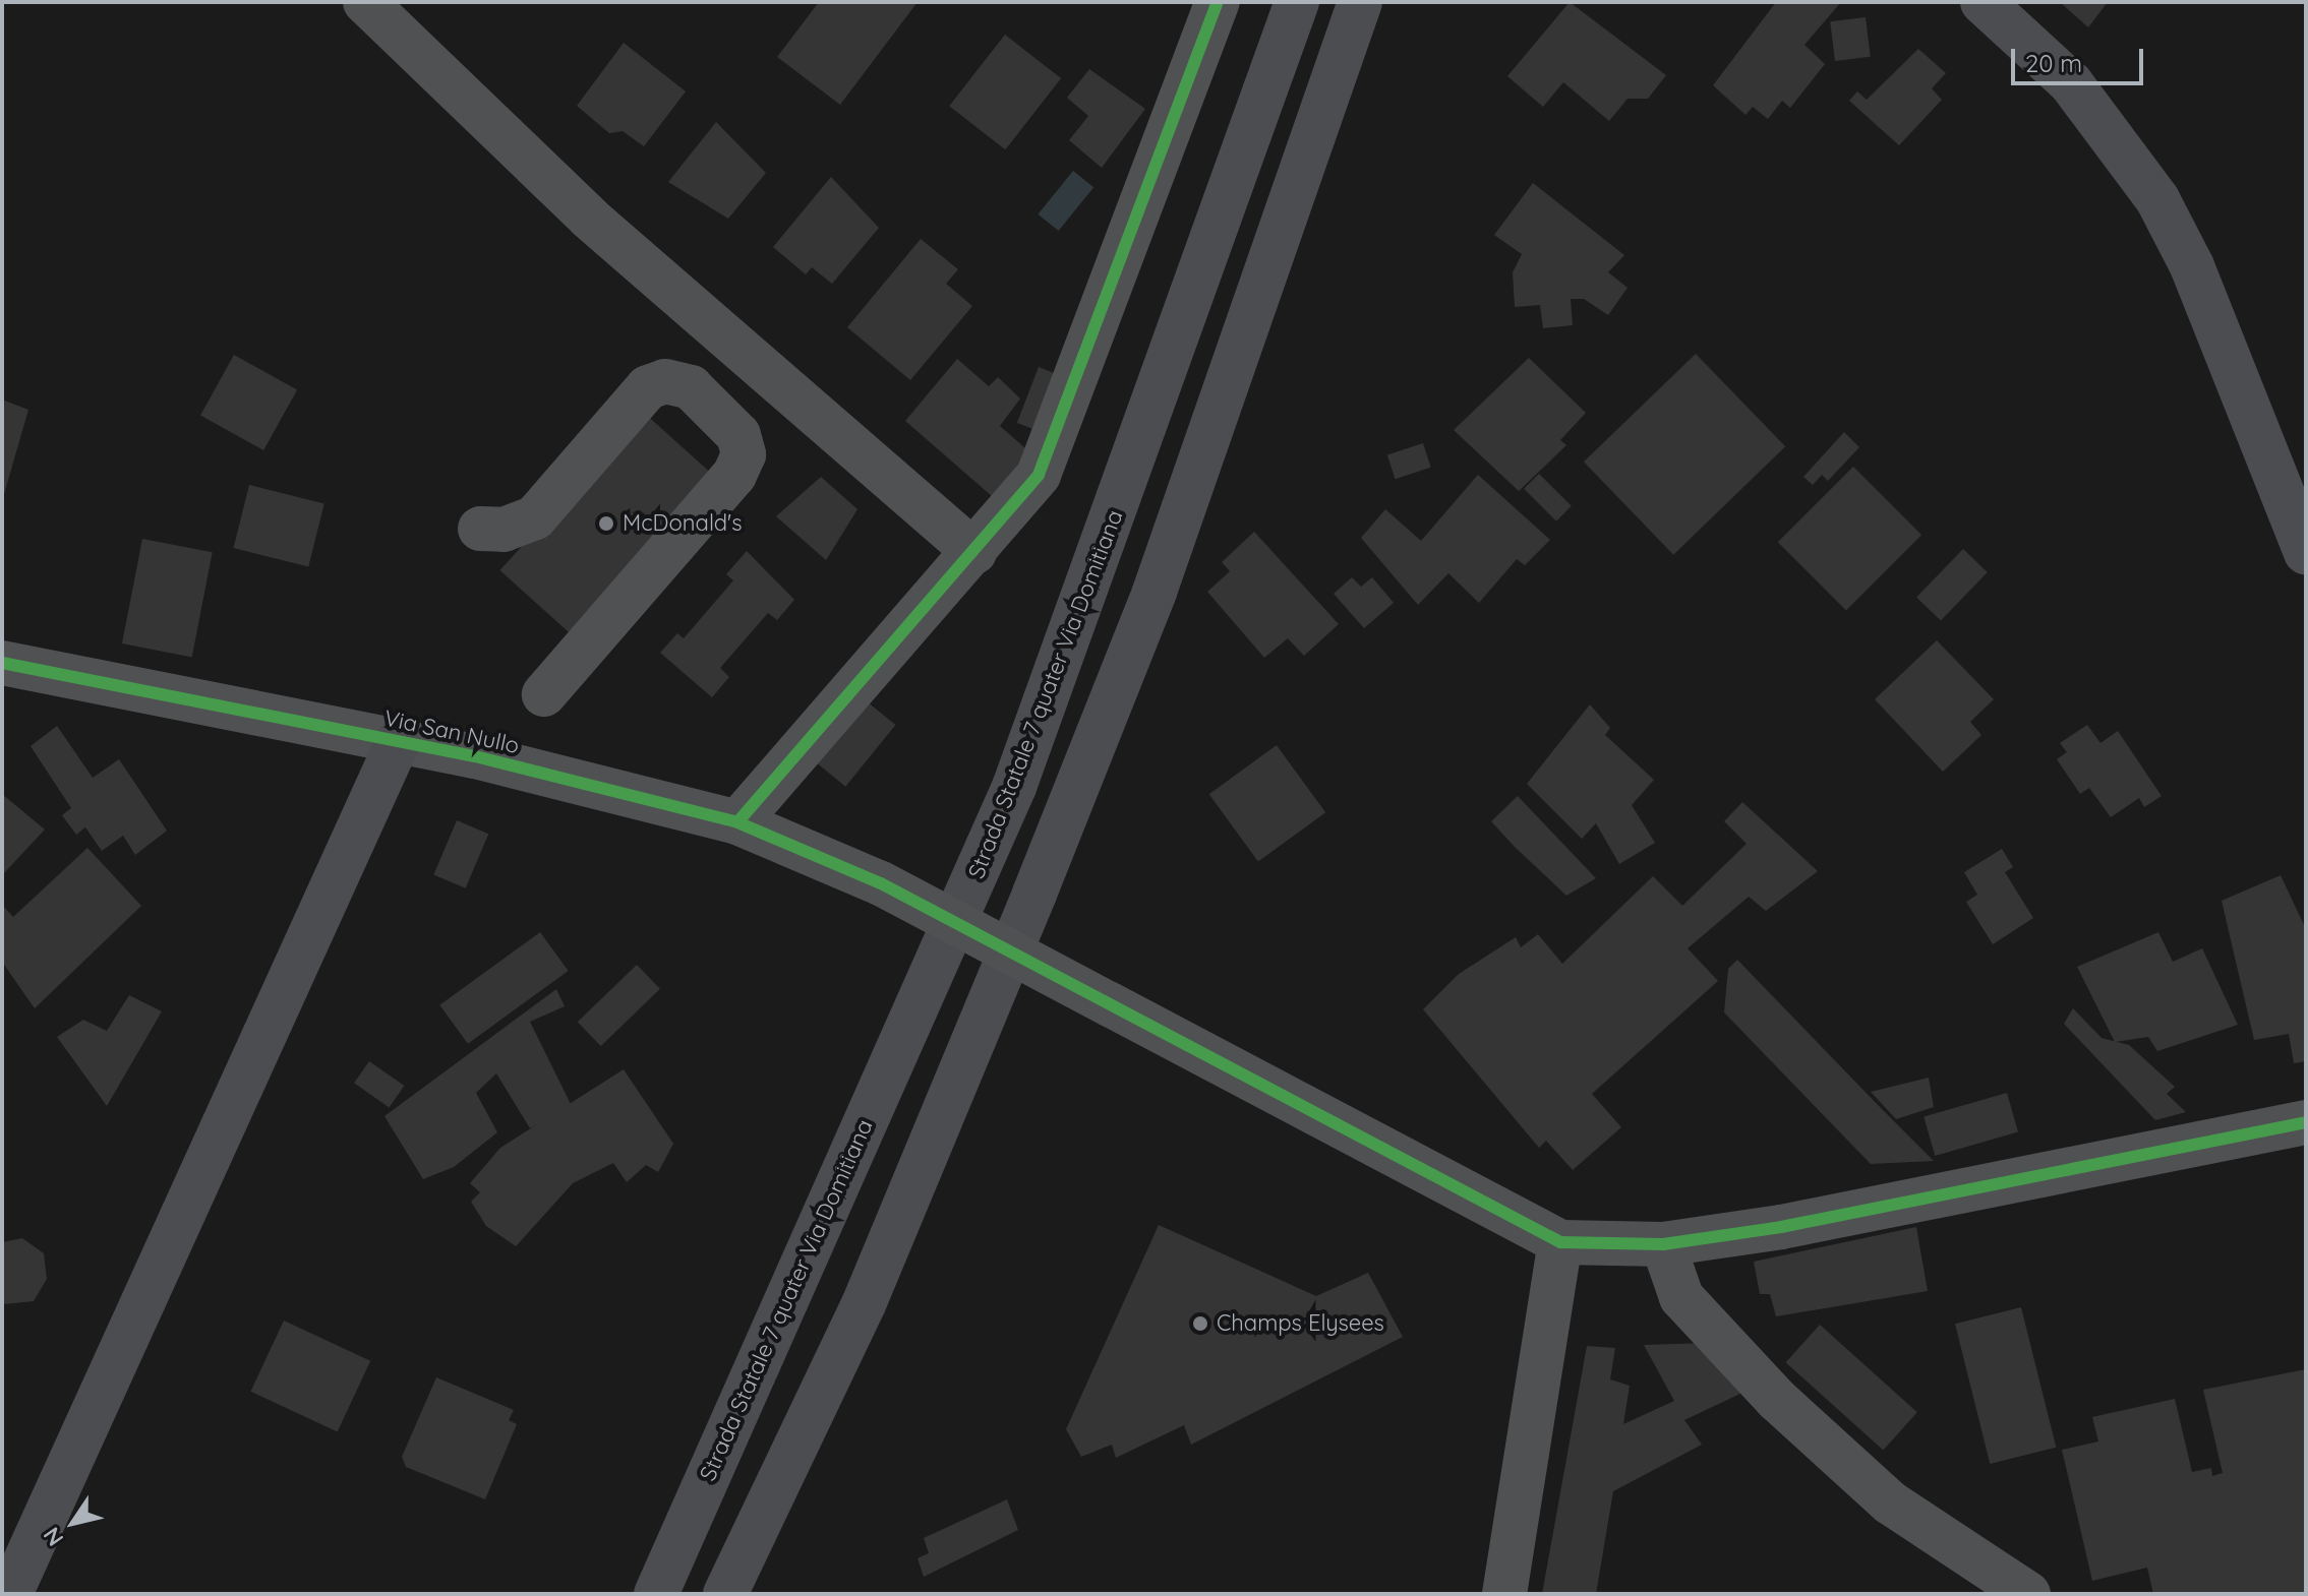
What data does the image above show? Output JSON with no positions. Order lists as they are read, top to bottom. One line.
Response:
{"streets":{"highway":["Strada Statale 7 quater Via Domitiana"],"street":["Via San Nullo"]},"places":["McDonald's","Champs Elysees"],"scale_bar":"20 m","north":"bottom left"}
